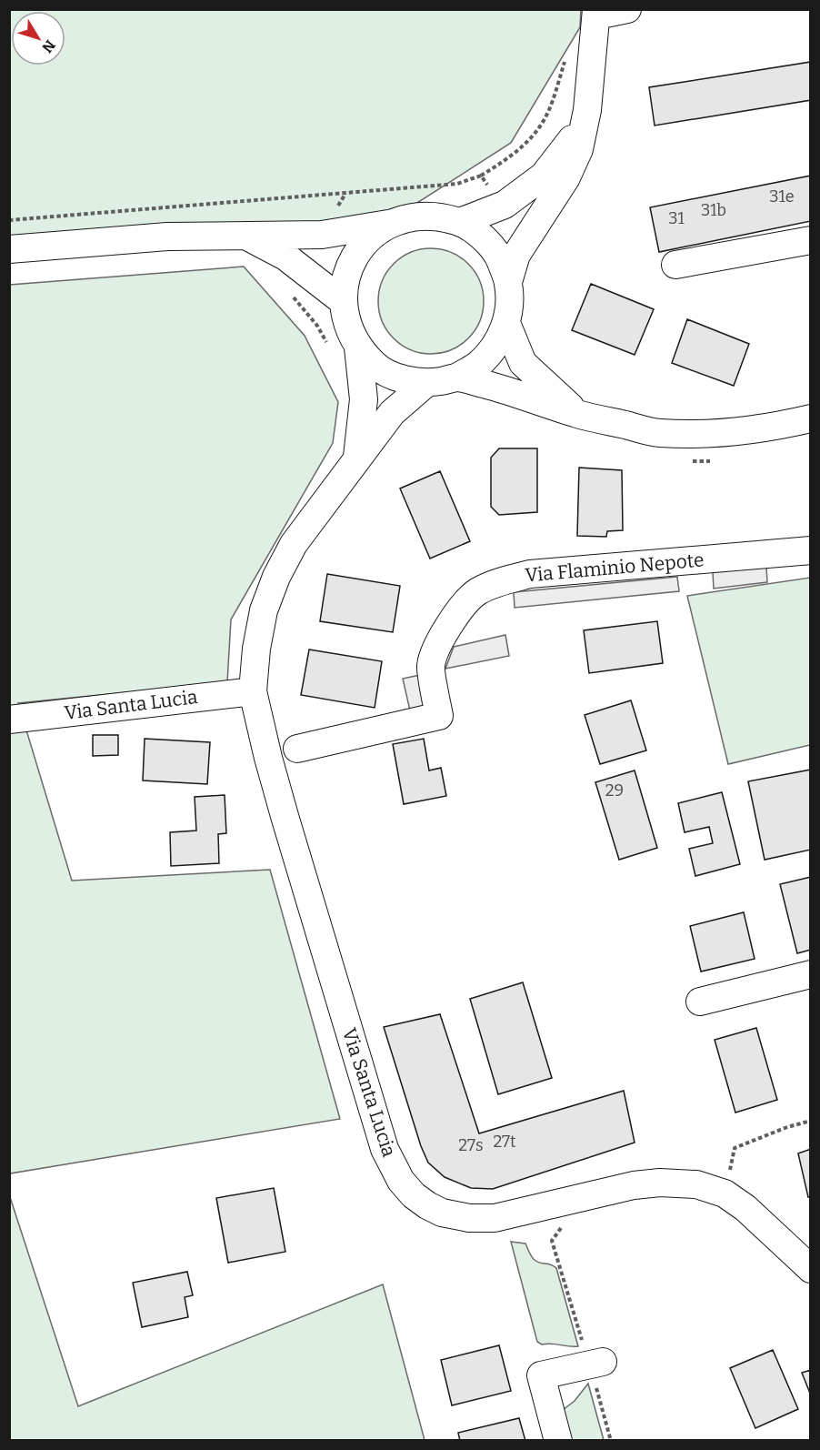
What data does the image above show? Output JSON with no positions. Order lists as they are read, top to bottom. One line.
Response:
{"streets":{"street":["Via Flaminio Nepote","Via Santa Lucia"]},"house_numbers":["31e","31b","31","29","27t","27s"],"north":"bottom right"}
